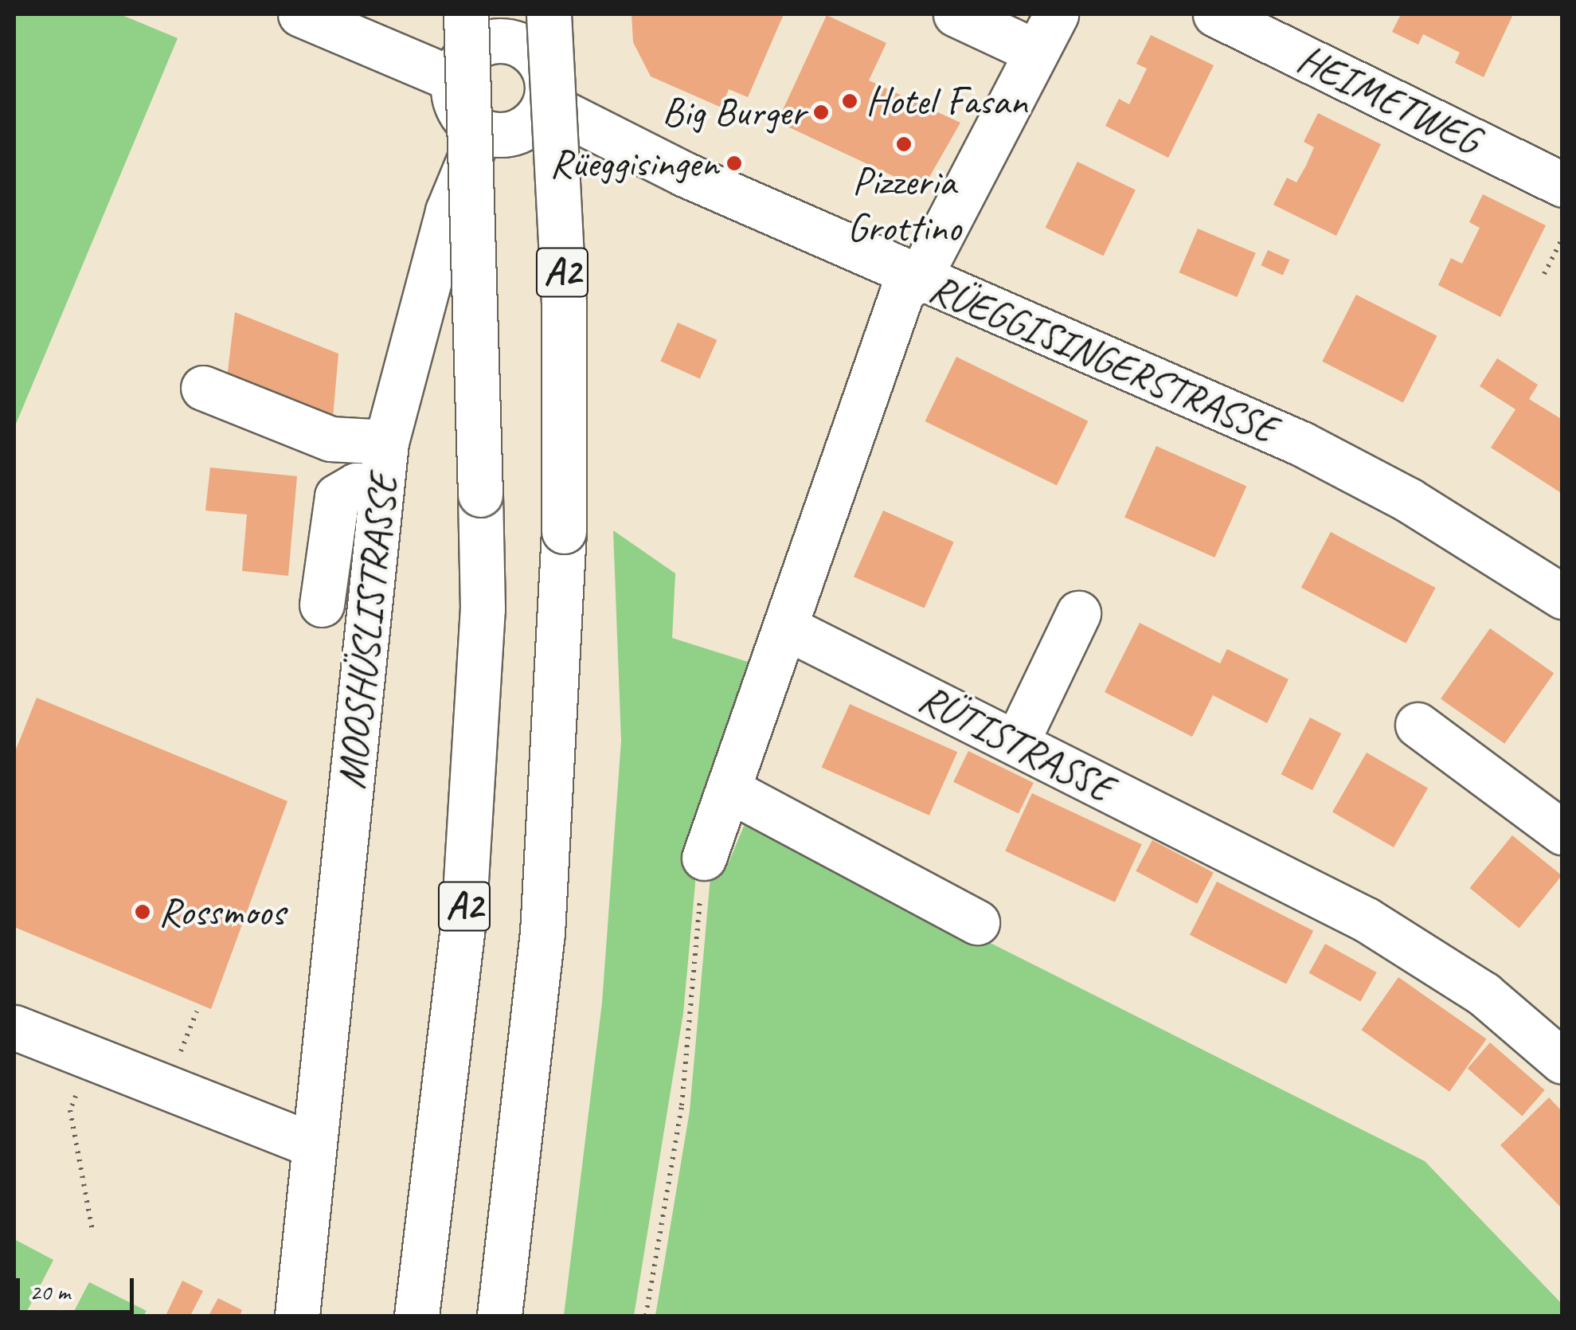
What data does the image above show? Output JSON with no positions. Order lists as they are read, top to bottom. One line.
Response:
{"streets":{"main road":["HEIMETWEG","A2","RÜEGGISINGERSTRASSE","MOOSHÜSLISTRASSE","RÜTISTRASSE"]},"crossings":[["RÜEGGISINGERSTRASSE","MOOSHÜSLISTRASSE"]],"places":["Hotel Fasan","Big Burger","Pizzeria Grottino","Rüeggisingen","Rossmoos"],"scale_bar":"20 m"}
